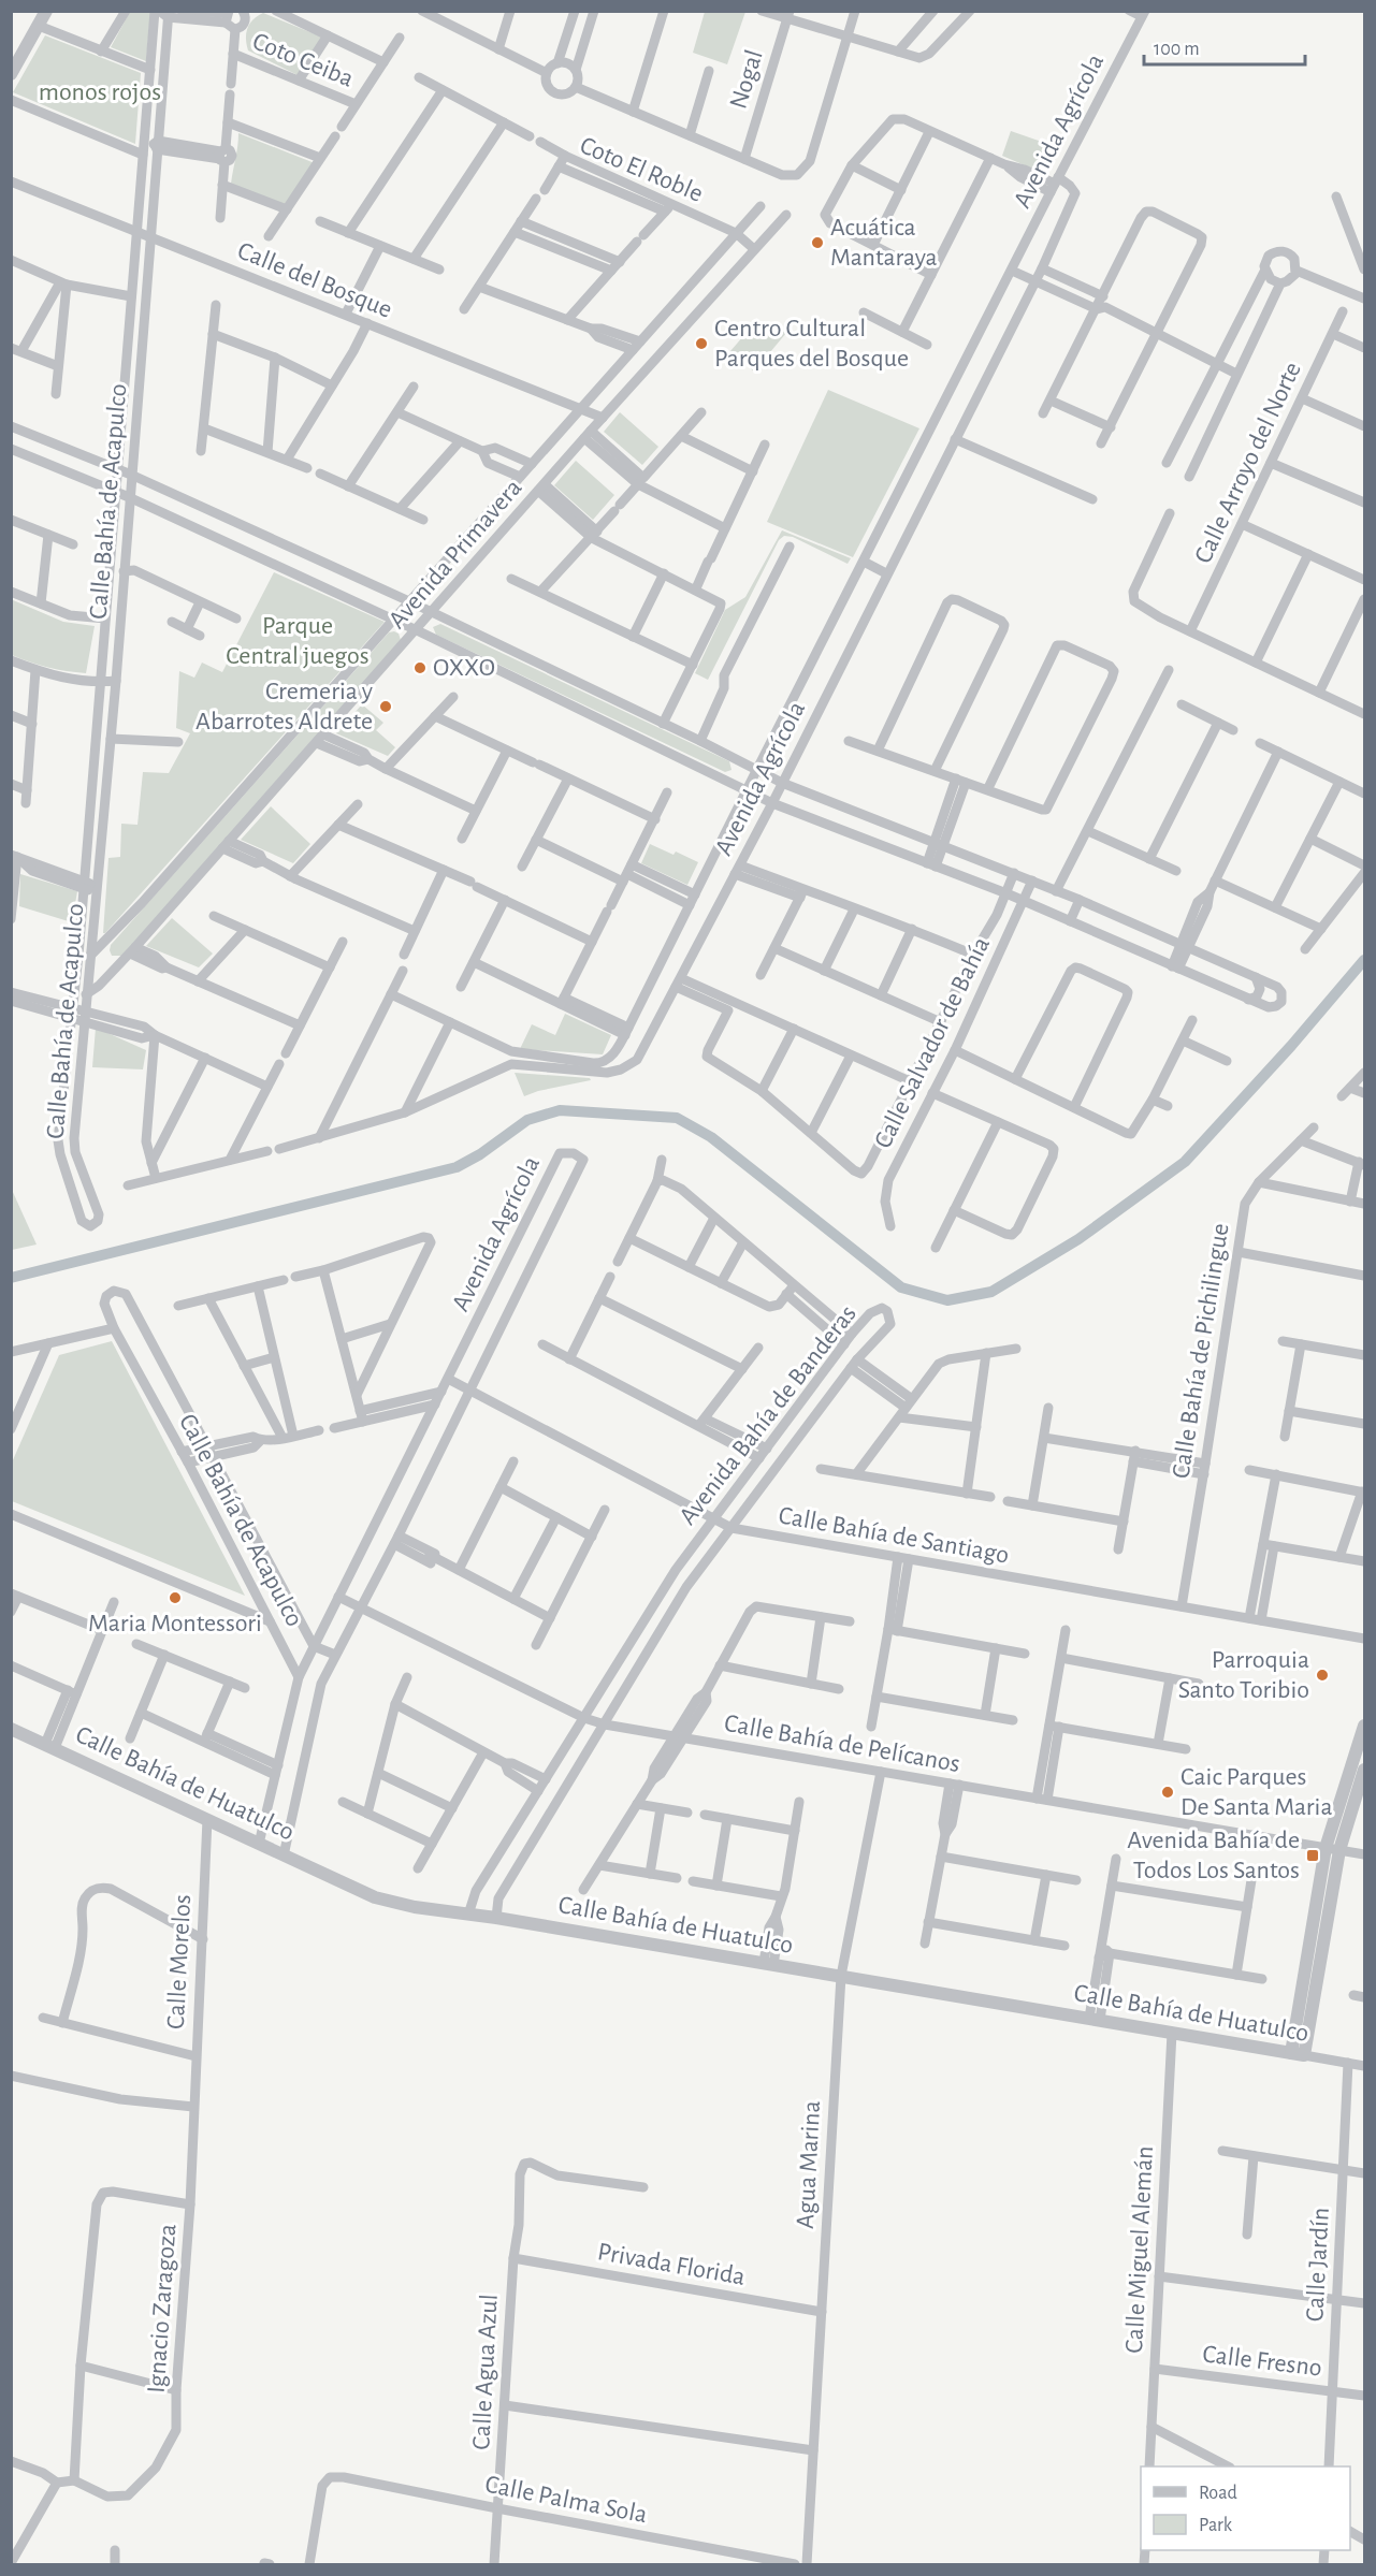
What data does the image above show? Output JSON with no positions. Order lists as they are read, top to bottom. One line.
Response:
{"streets":{"street":["Coto Ceiba","Nogal","Avenida Agrícola","Coto El Roble","Calle del Bosque","Calle Arroyo del Norte","Calle Bahía de Acapulco","Avenida Primavera","Calle Salvador de Bahía","Calle Bahía de Pichilingue","Avenida Bahía de Banderas","Calle Bahía de Santiago","Calle Bahía de Pelícanos","Calle Bahía de Huatulco","Calle Morelos","Agua Marina","Calle Miguel Alemán","Privada Florida","Calle Jardín","Ignacio Zaragoza","Calle Fresno","Calle Agua Azul","Calle Palma Sola"]},"crossings":[["Avenida Agrícola","Calle Bahía de Acapulco"],["Avenida Agrícola","Calle Bahía de Santiago"],["Avenida Agrícola","Calle Bahía de Pelícanos"],["Avenida Agrícola","Calle Bahía de Huatulco"],["Coto El Roble","Avenida Primavera"],["Calle del Bosque","Calle Bahía de Acapulco"],["Calle del Bosque","Avenida Primavera"],["Calle Bahía de Acapulco","Avenida Primavera"],["Calle Bahía de Pichilingue","Calle Bahía de Santiago"],["Avenida Bahía de Banderas","Calle Bahía de Santiago"],["Avenida Bahía de Banderas","Calle Bahía de Pelícanos"],["Avenida Bahía de Banderas","Calle Bahía de Huatulco"],["Calle Bahía de Pelícanos","Agua Marina"],["Calle Bahía de Huatulco","Calle Morelos"],["Calle Bahía de Huatulco","Agua Marina"],["Calle Bahía de Huatulco","Calle Miguel Alemán"],["Calle Bahía de Huatulco","Calle Jardín"],["Calle Morelos","Ignacio Zaragoza"],["Agua Marina","Privada Florida"],["Calle Miguel Alemán","Calle Fresno"],["Privada Florida","Calle Agua Azul"],["Calle Jardín","Calle Fresno"],["Calle Agua Azul","Calle Palma Sola"]],"parks":["monos rojos","Parque Central juegos"],"places":{"other":["Acuática Mantaraya","Centro Cultural Parques del Bosque","OXXO","Cremeria y Abarrotes Aldrete","Maria Montessori","Parroquia Santo Toribio","Caic Parques De Santa Maria"],"transit":["Avenida Bahía de Todos Los Santos"]},"legend":["Road","Park"],"scale_bar":"100 m"}
